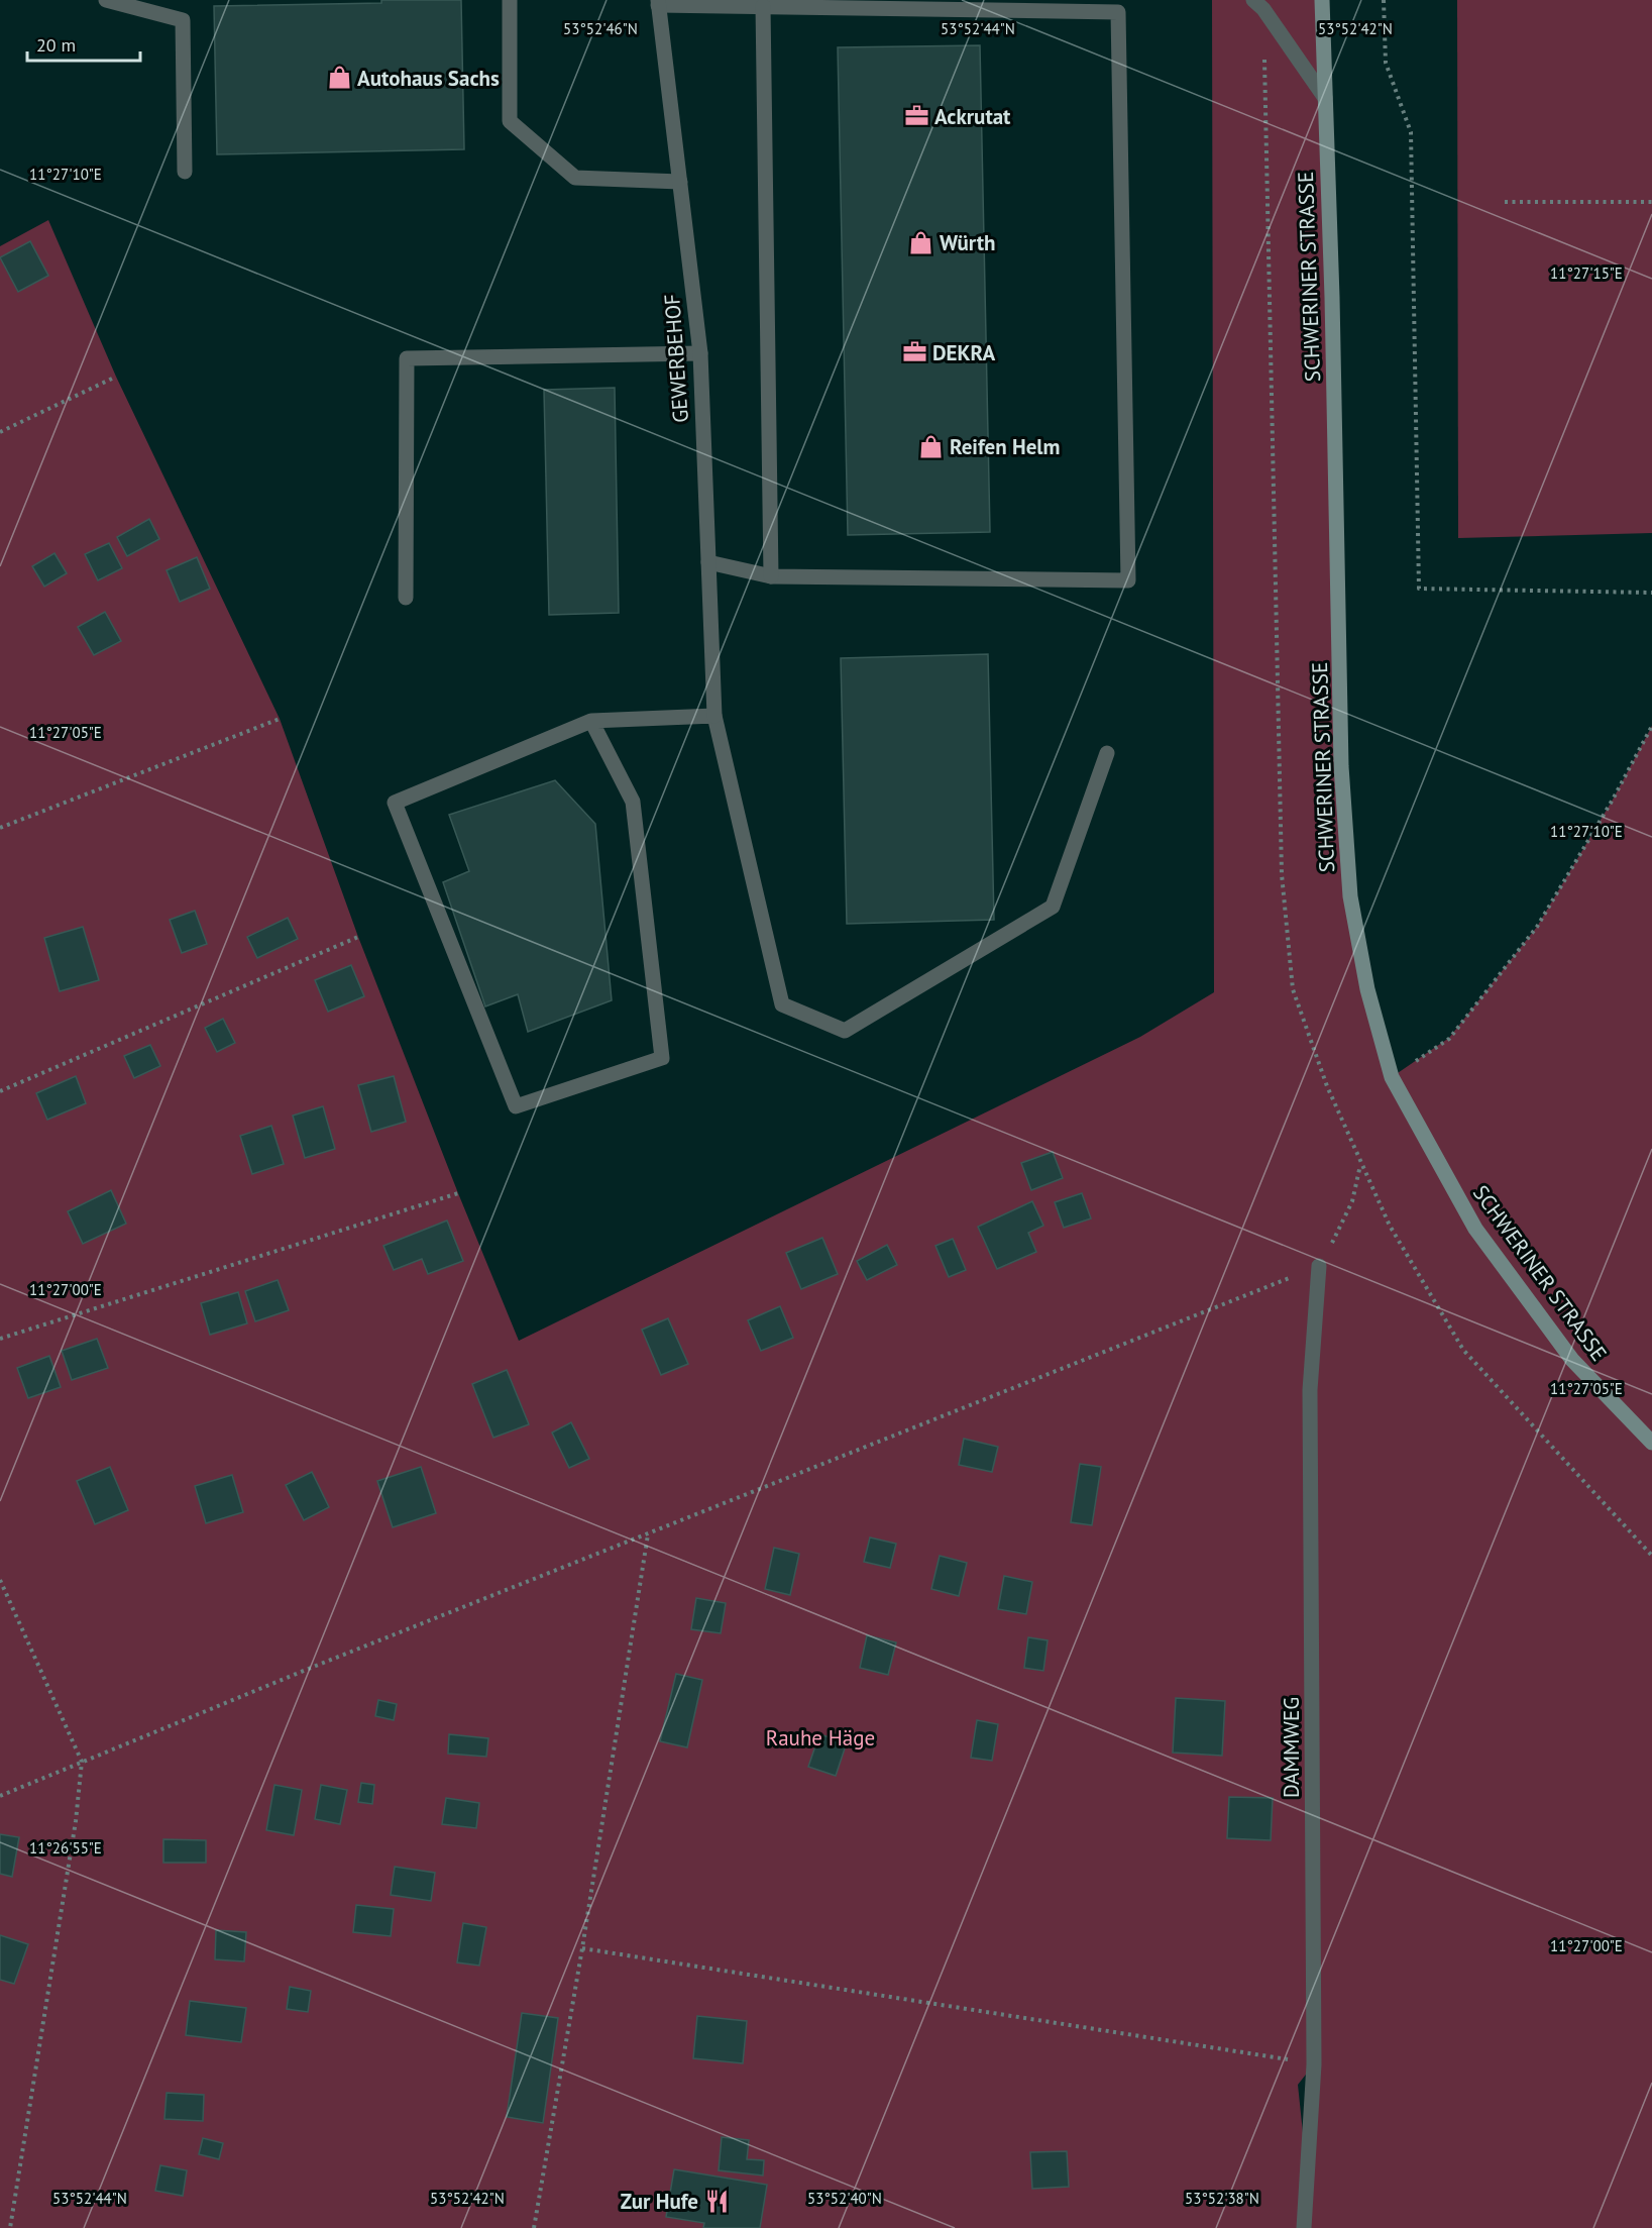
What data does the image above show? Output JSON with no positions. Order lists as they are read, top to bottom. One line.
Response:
{"streets":{"main road":["SCHWERINER STRASSE"],"street":["GEWERBEHOF","DAMMWEG"]},"parks":["Rauhe Häge"],"places":{"shop":["Autohaus Sachs","Würth","Reifen Helm"],"office":["Ackrutat","DEKRA"],"restaurant":["Zur Hufe"]},"scale_bar":"20 m","coordinates":["53°52'44\"N","53°52'42\"N","53°52'46\"N","11°27'10\"E","11°27'15\"E","11°27'05\"E","11°27'00\"E","11°26'55\"E","53°52'40\"N","53°52'38\"N"]}
